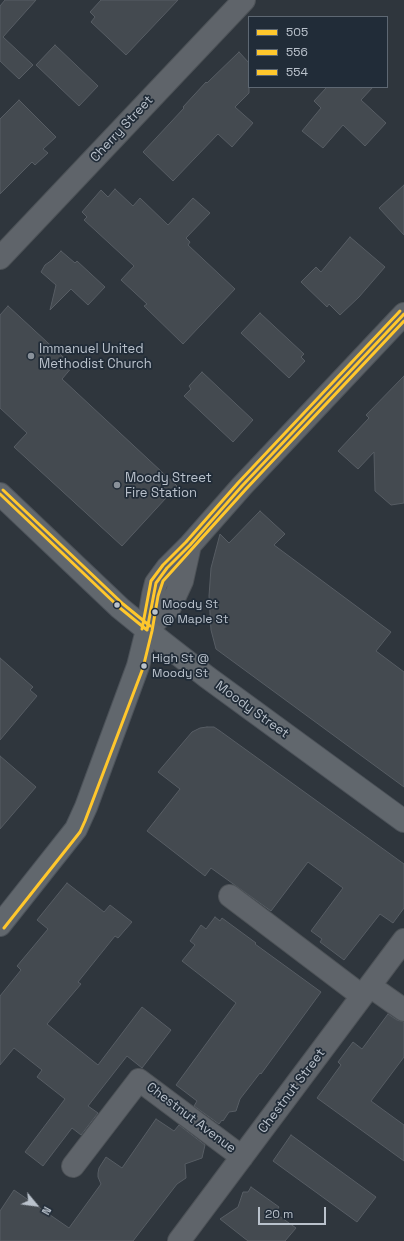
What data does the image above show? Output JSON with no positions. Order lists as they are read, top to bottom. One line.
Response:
{"streets":{"main road":["Moody Street"],"street":["Cherry Street","Chestnut Street","Chestnut Avenue"]},"crossings":[["Chestnut Street","Chestnut Avenue"]],"places":["Immanuel United Methodist Church","Moody Street Fire Station","Moody St @ Maple St","High St @ Moody St"],"lines":["transit line 554","transit line 505","transit line 556"],"legend":["505","556","554"],"scale_bar":"20 m","north":"bottom right"}
